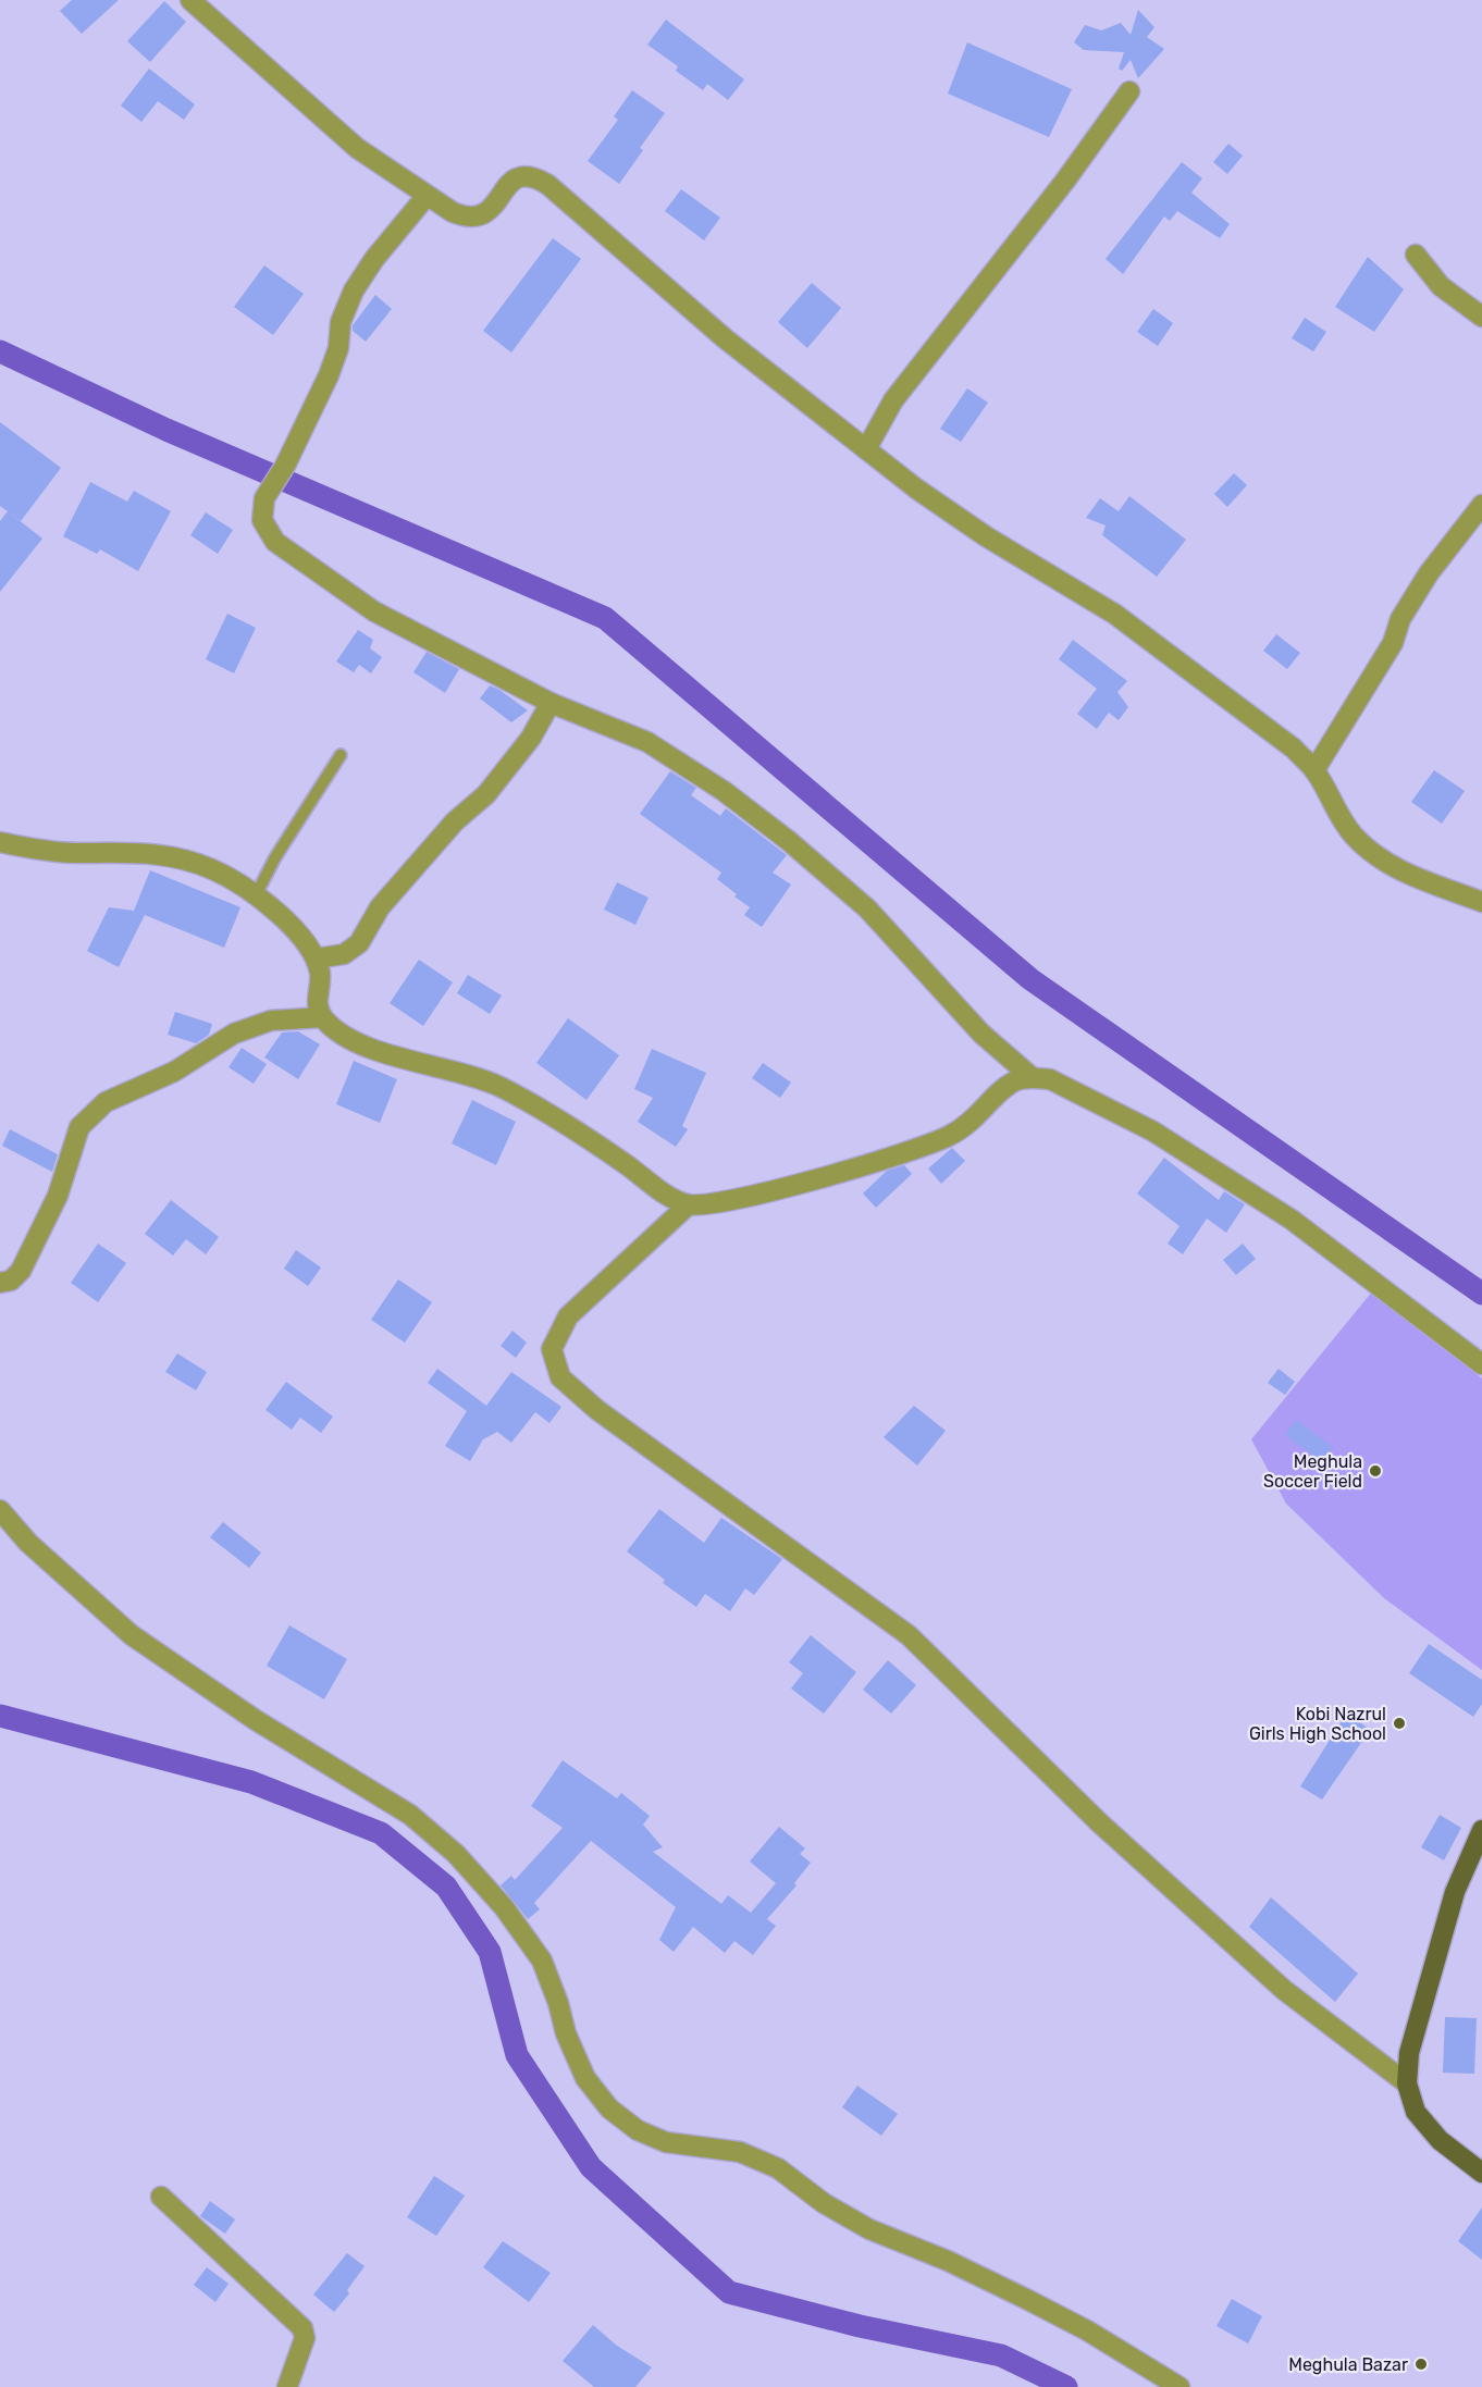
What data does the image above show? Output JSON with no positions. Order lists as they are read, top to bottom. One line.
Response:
{"places":["Meghula Soccer Field","Kobi Nazrul Girls High School","Meghula Bazar"]}
